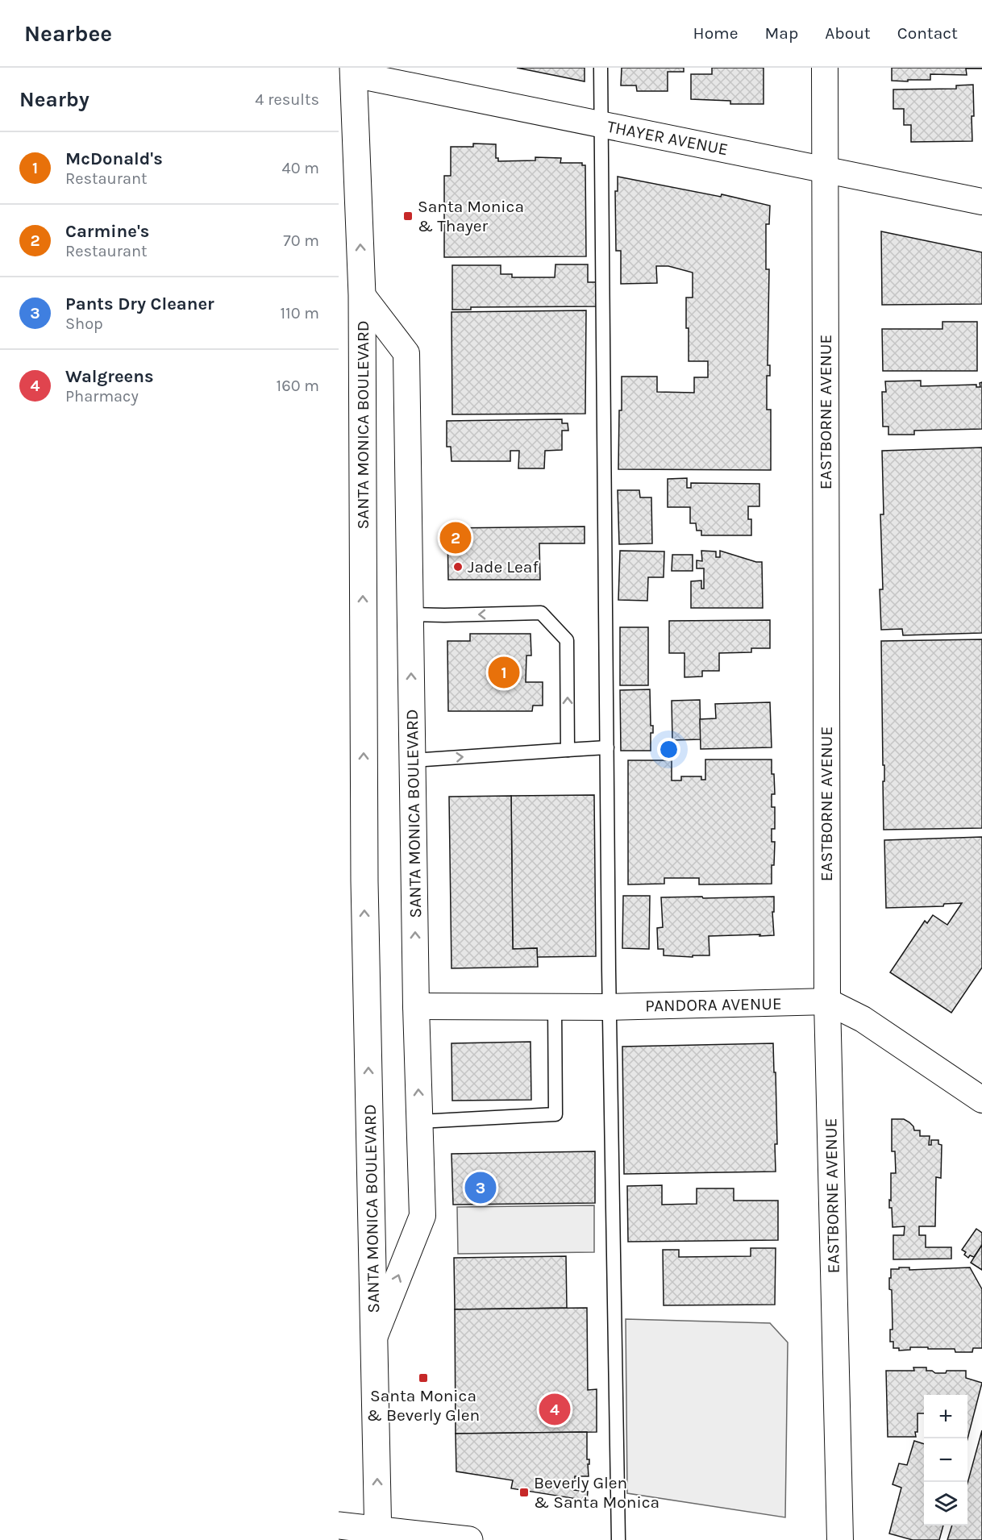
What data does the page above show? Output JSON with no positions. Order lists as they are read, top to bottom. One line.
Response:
{"streets":{"main road":["SANTA MONICA BOULEVARD"],"street":["THAYER AVENUE","EASTBORNE AVENUE","PANDORA AVENUE"]},"crossings":[["THAYER AVENUE","EASTBORNE AVENUE"],["THAYER AVENUE","SANTA MONICA BOULEVARD"],["EASTBORNE AVENUE","PANDORA AVENUE"],["SANTA MONICA BOULEVARD","PANDORA AVENUE"]],"one_way":["SANTA MONICA BOULEVARD"],"places":{"transit":["Santa Monica & Thayer","Santa Monica & Beverly Glen","Beverly Glen & Santa Monica"],"other":["Jade Leaf"]},"page":{"header":"Nearbee","nav":["Home","Map","About","Contact"],"heading":["Nearby","4 results"],"list":[{"mark":"1","name":"McDonald's","note":"Restaurant","value":"40 m"},{"mark":"2","name":"Carmine's","note":"Restaurant","value":"70 m"},{"mark":"3","name":"Pants Dry Cleaner","note":"Shop","value":"110 m"},{"mark":"4","name":"Walgreens","note":"Pharmacy","value":"160 m"}],"pins":["2","1","3","4"],"map_buttons":["+","−"]}}
